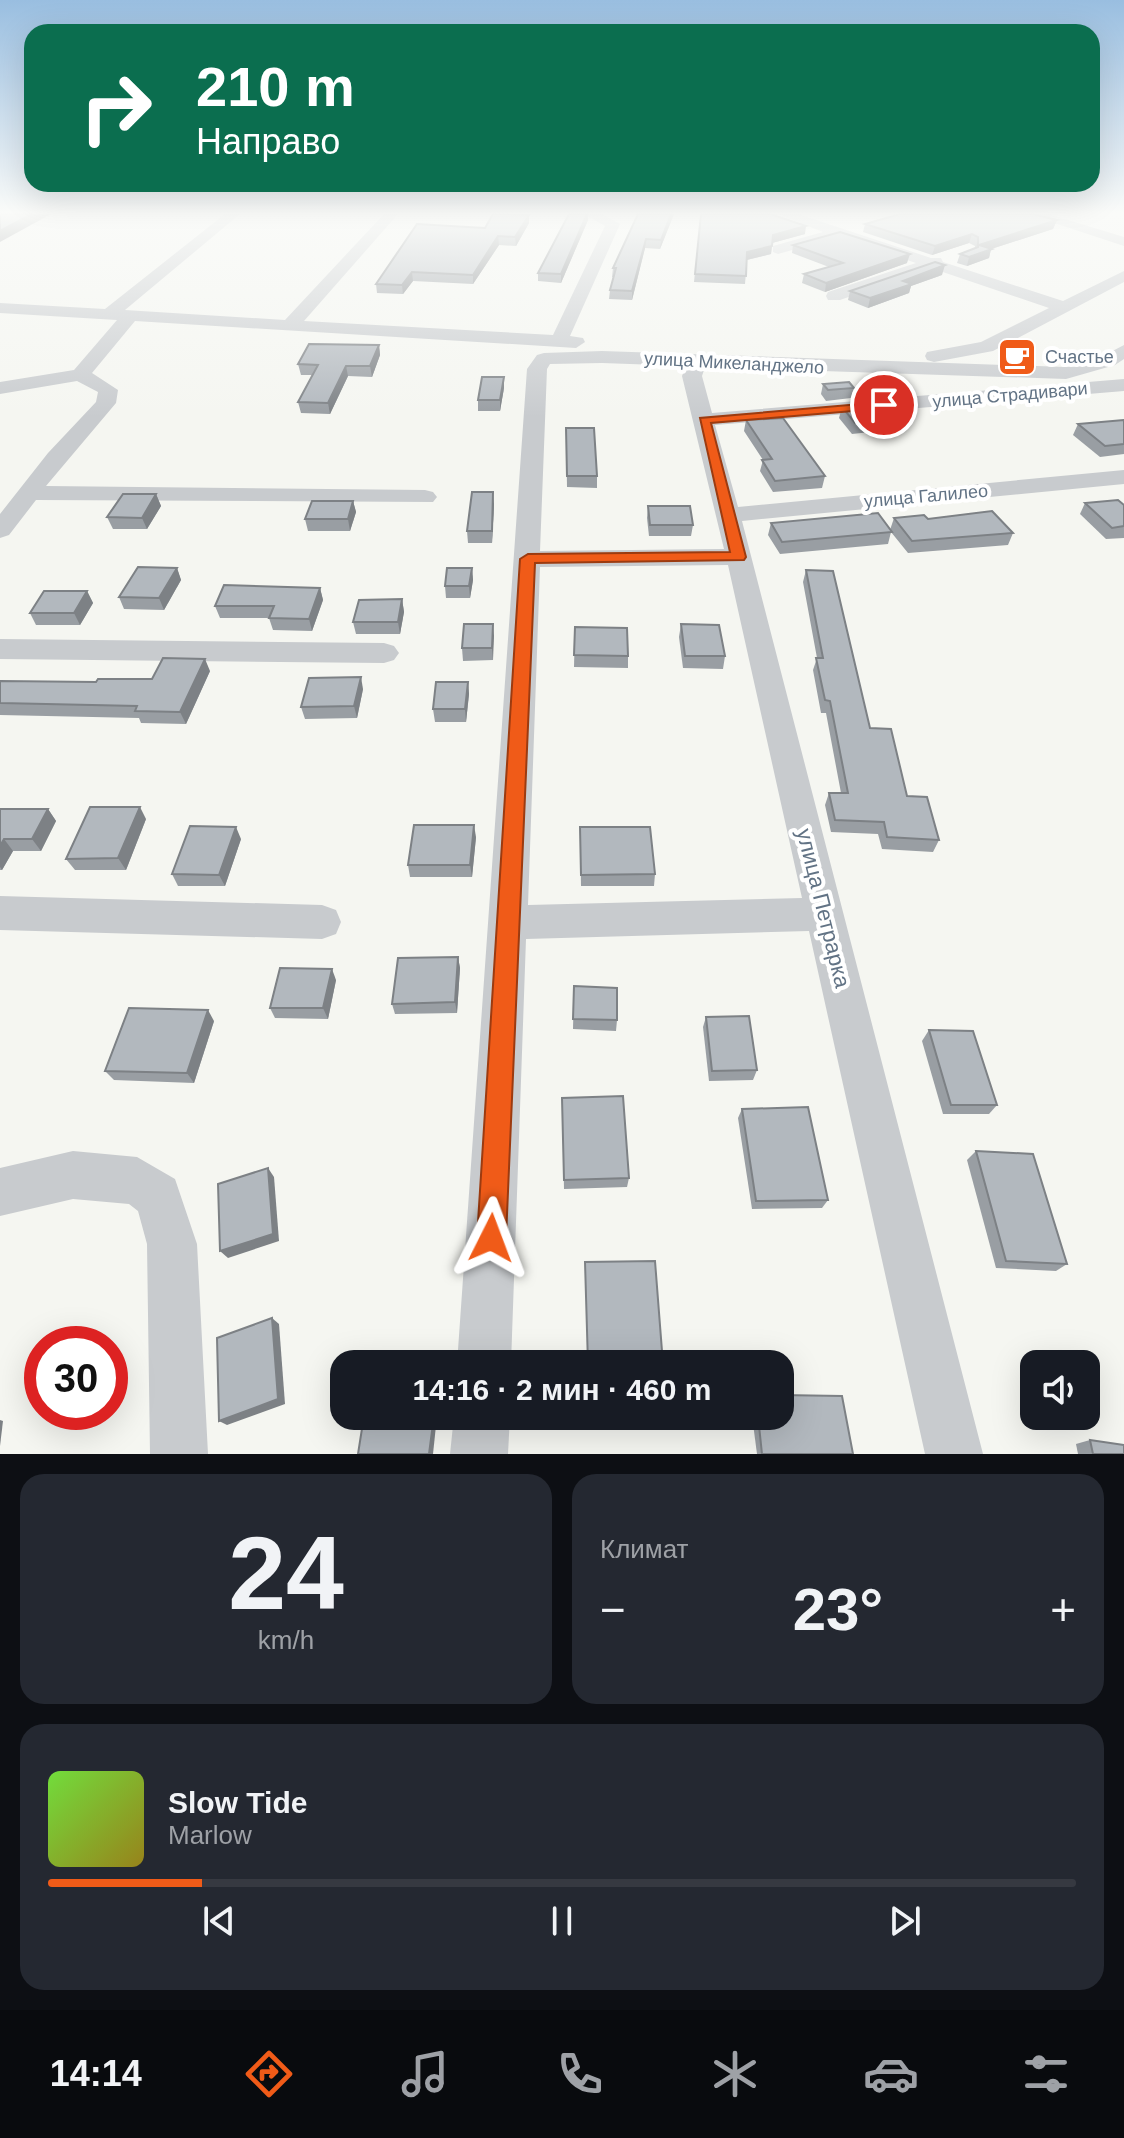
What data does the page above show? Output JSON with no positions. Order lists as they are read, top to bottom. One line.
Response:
{"streets":{"street":["улица Микеланджело","улица Страдивари","улица Галилео","улица Петрарка"]},"crossings":[["улица Микеланджело","улица Петрарка"],["улица Страдивари","улица Петрарка"],["улица Галилео","улица Петрарка"]],"places":{"cafe":["Счастье"]},"page":{"turn":["210 m","Направо"],"limit":"30","trip":"14:16 · 2 мин · 460 m","tile":[["24","km/h"],"Климат"],"heat":["−","23°","+"],"song":["Slow Tide","Marlow"],"tabs":"14:14"}}
